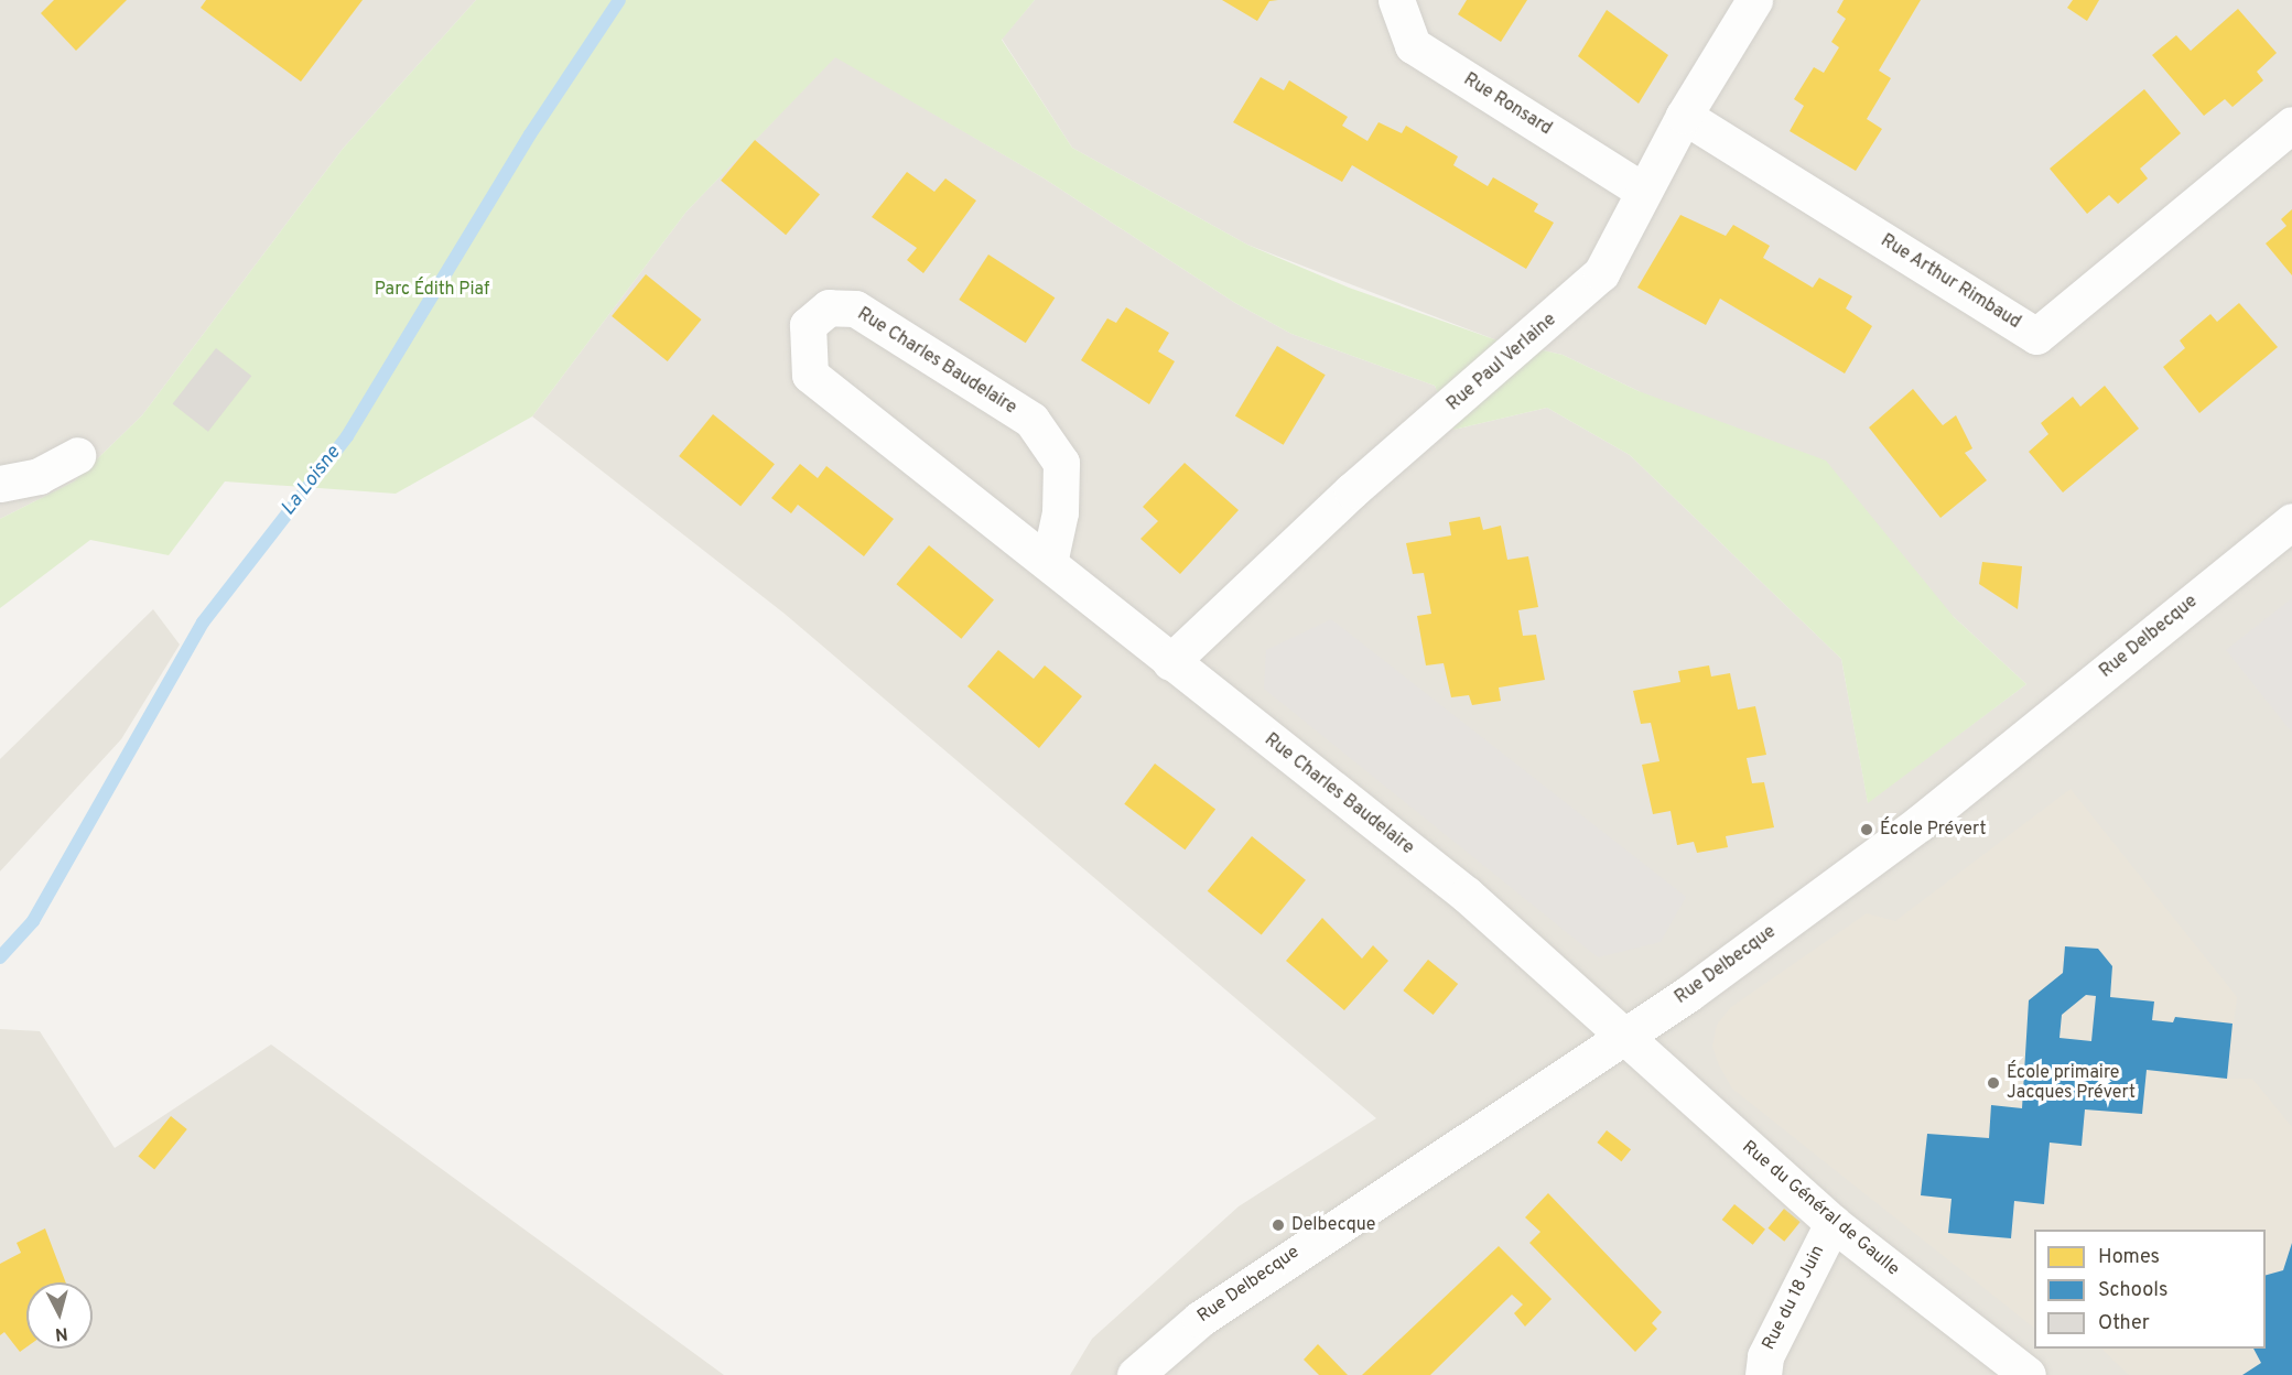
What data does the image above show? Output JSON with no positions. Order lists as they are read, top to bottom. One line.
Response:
{"streets":{"street":["Rue Ronsard","Rue Arthur Rimbaud","Rue Charles Baudelaire","Rue Paul Verlaine","Rue Delbecque","Rue du Général de Gaulle","Rue du 18 Juin"]},"crossings":[["Rue Ronsard","Rue Paul Verlaine"],["Rue Arthur Rimbaud","Rue Paul Verlaine"],["Rue Charles Baudelaire","Rue Paul Verlaine"],["Rue Charles Baudelaire","Rue Delbecque"],["Rue Charles Baudelaire","Rue du Général de Gaulle"],["Rue Delbecque","Rue du Général de Gaulle"],["Rue du Général de Gaulle","Rue du 18 Juin"]],"water":["La Loisne"],"parks":["Parc Édith Piaf"],"places":["École Prévert","École primaire Jacques Prévert","Delbecque"],"legend":["Homes","Schools","Other"],"north":"bottom"}
